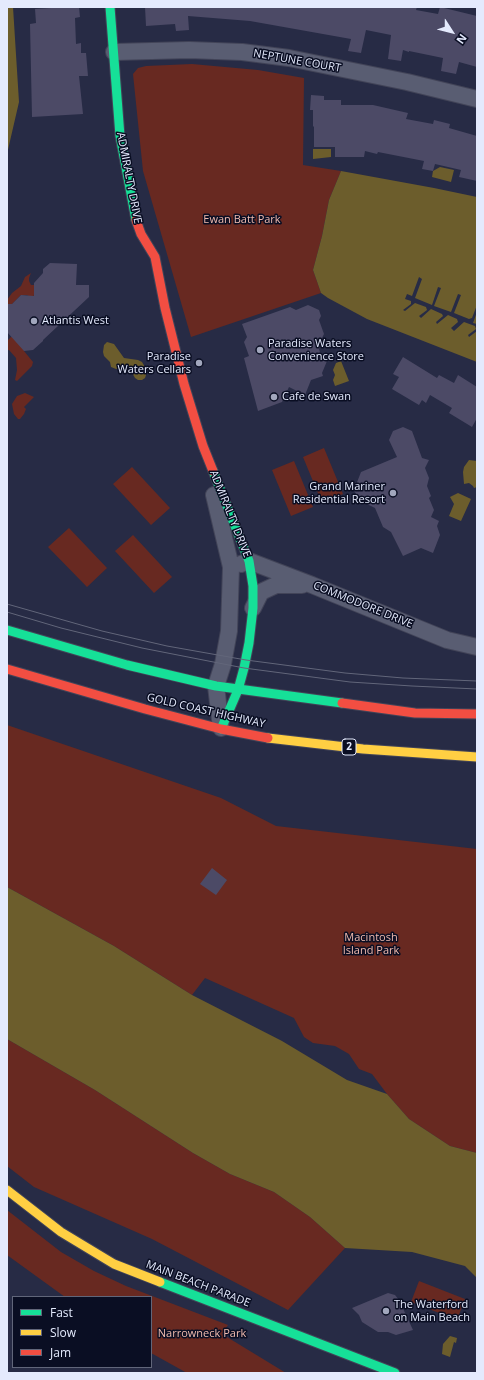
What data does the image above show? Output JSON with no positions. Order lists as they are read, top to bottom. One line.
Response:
{"streets":{"main road":["ADMIRALTY DRIVE","GOLD COAST HIGHWAY","2","MAIN BEACH PARADE"],"street":["NEPTUNE COURT","COMMODORE DRIVE"]},"crossings":[["NEPTUNE COURT","ADMIRALTY DRIVE"],["ADMIRALTY DRIVE","COMMODORE DRIVE"],["ADMIRALTY DRIVE","GOLD COAST HIGHWAY"]],"parks":["Ewan Batt Park","Macintosh Island Park","Narrowneck Park"],"places":["Atlantis West","Paradise Waters Convenience Store","Paradise Waters Cellars","Cafe de Swan","Grand Mariner Residential Resort","The Waterford on Main Beach"],"legend":["Fast","Slow","Jam"],"north":"bottom right"}
